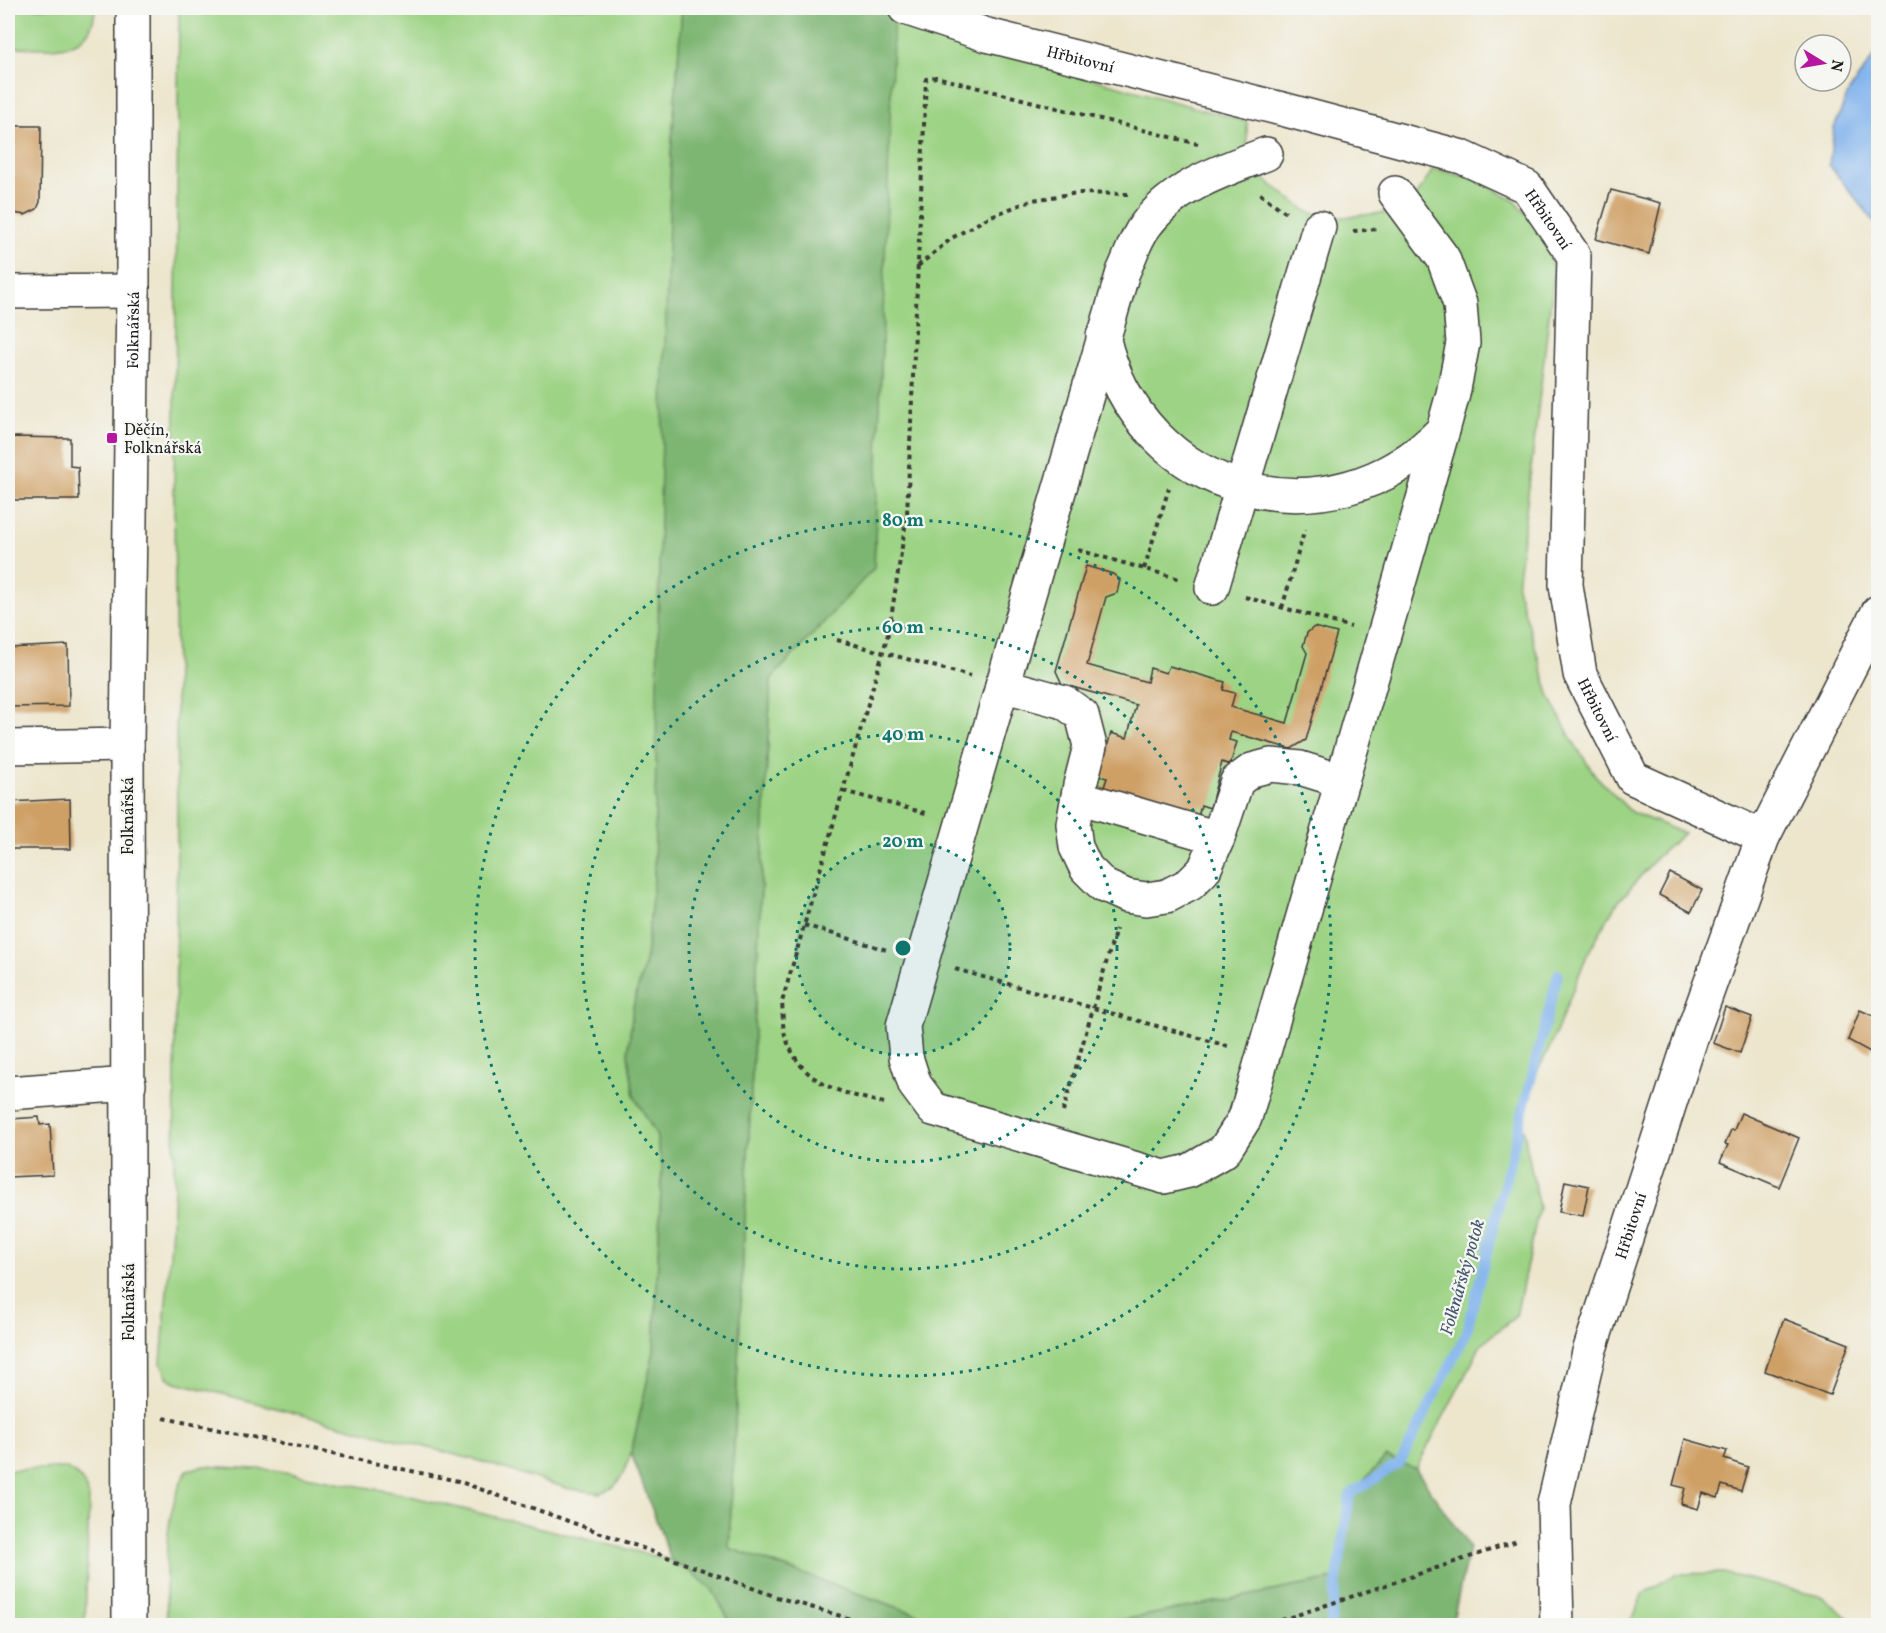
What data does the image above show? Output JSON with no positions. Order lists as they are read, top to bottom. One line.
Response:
{"streets":{"street":["Hřbitovní","Folknářská"]},"water":["Folknářský potok"],"places":{"transit":["Děčín, Folknářská"]},"north":"right","rings":["80 m","60 m","40 m","20 m"]}
